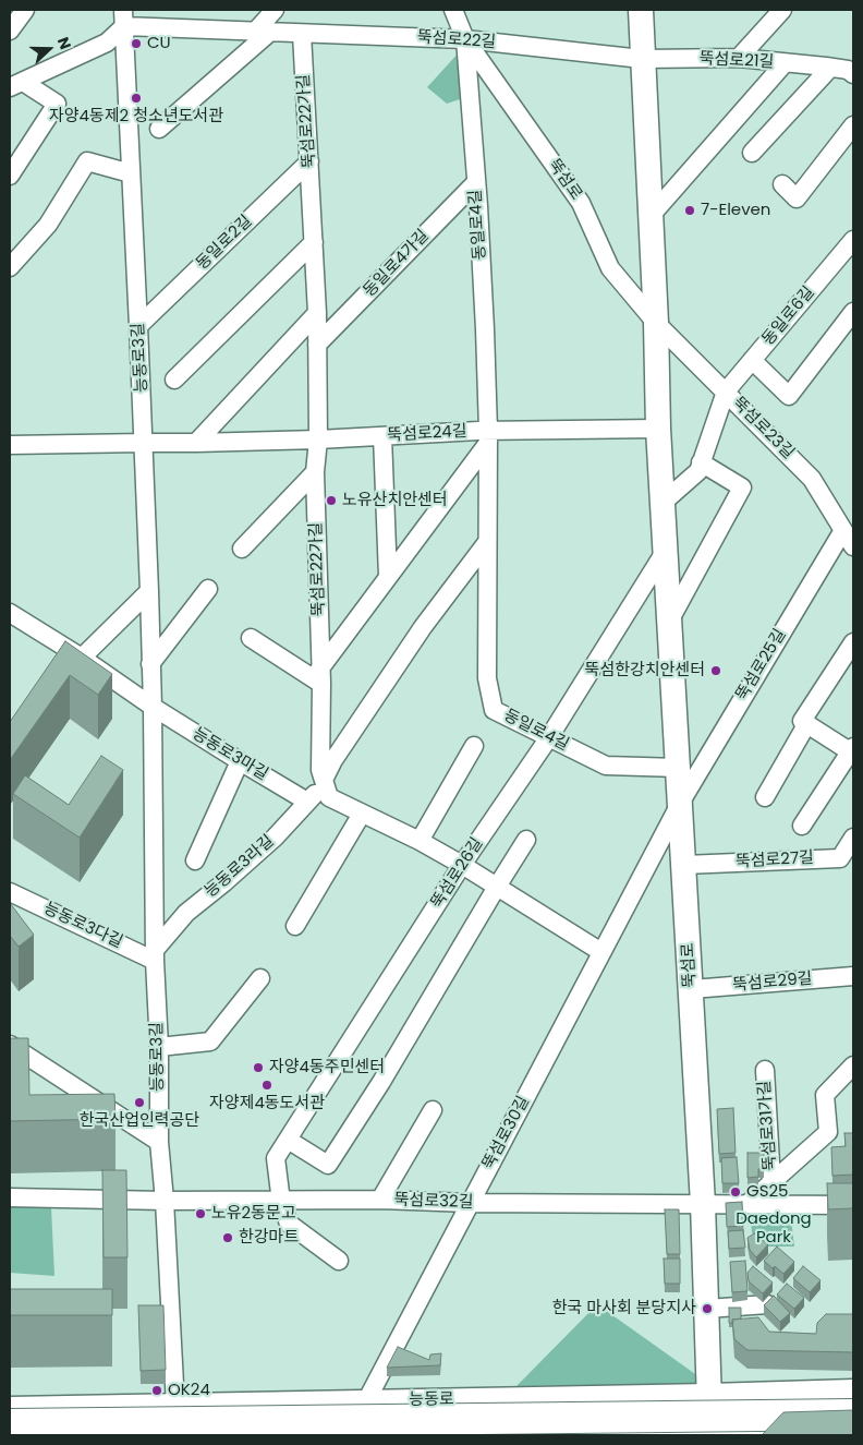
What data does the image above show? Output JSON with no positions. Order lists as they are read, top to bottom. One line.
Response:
{"streets":{"main road":["뚝섬로","능동로"],"street":["뚝섬로22길","뚝섬로21길","뚝섬로22가길","동일로4길","동일로2길","동일로4가길","동일로6길","능동로3길","뚝섬로23길","뚝섬로24길","뚝섬로25길","능동로3마길","뚝섬로27길","능동로3라길","뚝섬로26길","능동로3다길","뚝섬로29길","뚝섬로31가길","뚝섬로30길","뚝섬로32길"]},"crossings":[["뚝섬로22길","뚝섬로21길"],["뚝섬로22길","뚝섬로22가길"],["뚝섬로22길","뚝섬로"],["뚝섬로22길","동일로4길"],["뚝섬로22길","능동로3길"],["뚝섬로21길","뚝섬로"],["뚝섬로22가길","동일로2길"],["뚝섬로22가길","동일로4가길"],["뚝섬로22가길","뚝섬로24길"],["뚝섬로22가길","능동로3라길"],["뚝섬로","동일로4길"],["뚝섬로","뚝섬로23길"],["뚝섬로","뚝섬로24길"],["뚝섬로","뚝섬로25길"],["뚝섬로","뚝섬로27길"],["뚝섬로","뚝섬로26길"],["뚝섬로","뚝섬로29길"],["뚝섬로","뚝섬로30길"],["뚝섬로","뚝섬로32길"],["뚝섬로","능동로"],["동일로4길","동일로4가길"],["동일로4길","뚝섬로24길"],["동일로4길","뚝섬로26길"],["동일로2길","능동로3길"],["동일로6길","뚝섬로23길"],["능동로3길","뚝섬로24길"],["능동로3길","능동로3마길"],["능동로3길","능동로3라길"],["능동로3길","능동로3다길"],["능동로3길","뚝섬로32길"],["능동로3길","능동로"],["뚝섬로23길","뚝섬로25길"],["뚝섬로25길","뚝섬로30길"],["능동로3마길","능동로3라길"],["능동로3라길","능동로3다길"],["뚝섬로26길","뚝섬로32길"],["뚝섬로31가길","뚝섬로32길"],["뚝섬로30길","뚝섬로32길"],["뚝섬로30길","능동로"]],"parks":["Daedong Park"],"places":["CU","자양4동제2 청소년도서관","7-Eleven","노유산치안센터","뚝섬한강치안센터","자양4동주민센터","자양제4동도서관","한국산업인력공단","GS25","노유2동문고","한강마트","한국 마사회 분당지사","OK24"],"north":"right"}
